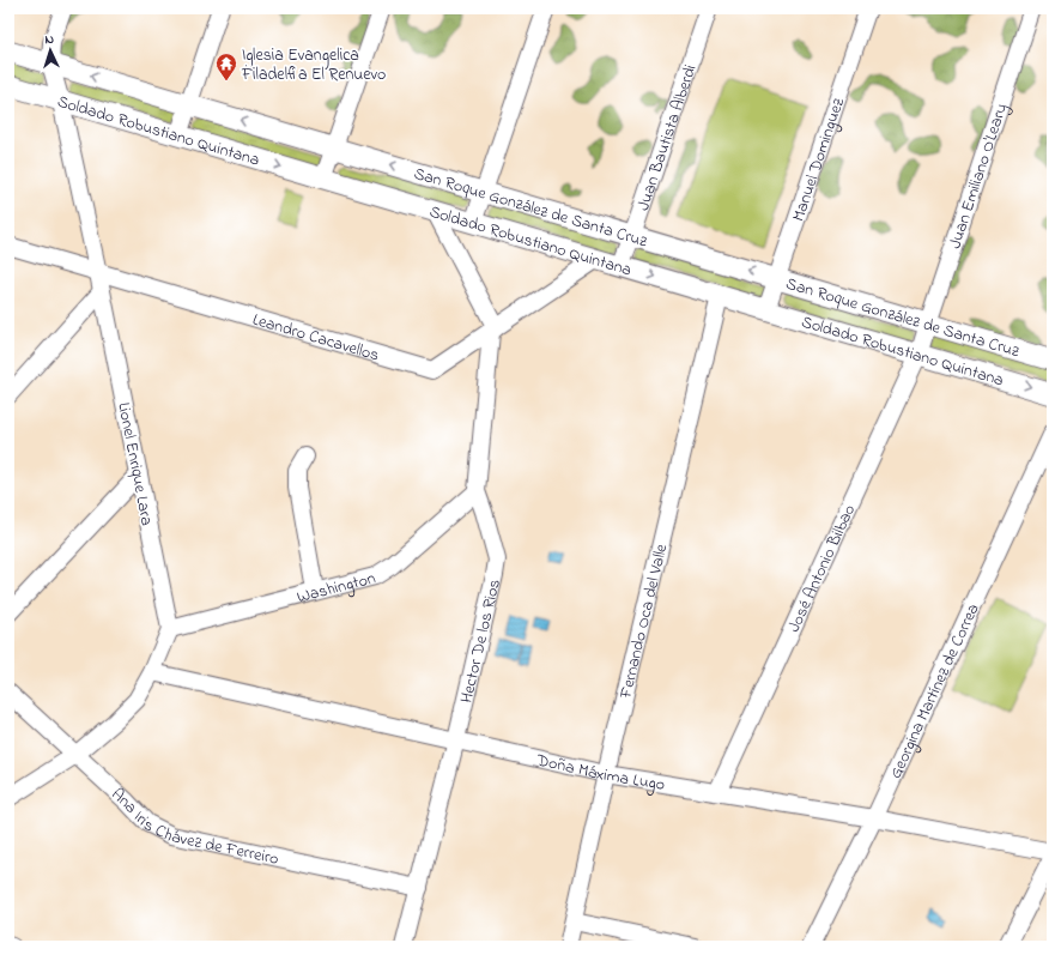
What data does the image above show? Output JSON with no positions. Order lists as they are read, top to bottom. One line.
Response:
{"streets":{"street":["Soldado Robustiano Quintana","Juan Bautista Alberdi","Manuel Dominguez","Juan Emiliano O'Leary","San Roque González de Santa Cruz","Leandro Cacavellos","Lionel Enrique Lara","José Antonio Bilbao","Washington","Fernando Oca del Valle","Hector De los Rios","Georgina Martínez de Correa","Doña Máxima Lugo","Ana Iris Chávez de Ferreiro"]},"crossings":[["Soldado Robustiano Quintana","Juan Bautista Alberdi"],["Soldado Robustiano Quintana","Manuel Dominguez"],["Soldado Robustiano Quintana","Juan Emiliano O'Leary"],["Soldado Robustiano Quintana","Leandro Cacavellos"],["Soldado Robustiano Quintana","Lionel Enrique Lara"],["Soldado Robustiano Quintana","José Antonio Bilbao"],["Soldado Robustiano Quintana","Fernando Oca del Valle"],["Juan Bautista Alberdi","San Roque González de Santa Cruz"],["Manuel Dominguez","San Roque González de Santa Cruz"],["Juan Emiliano O'Leary","San Roque González de Santa Cruz"],["Juan Emiliano O'Leary","José Antonio Bilbao"],["San Roque González de Santa Cruz","Lionel Enrique Lara"],["Leandro Cacavellos","Lionel Enrique Lara"],["Leandro Cacavellos","Hector De los Rios"],["Lionel Enrique Lara","Washington"],["José Antonio Bilbao","Doña Máxima Lugo"],["Washington","Hector De los Rios"],["Fernando Oca del Valle","Doña Máxima Lugo"],["Hector De los Rios","Doña Máxima Lugo"],["Hector De los Rios","Ana Iris Chávez de Ferreiro"],["Georgina Martínez de Correa","Doña Máxima Lugo"]],"one_way":["Soldado Robustiano Quintana","San Roque González de Santa Cruz"],"places":{"temple":["Iglesia Evangelica Filadelfia El Renuevo"]},"north":"top"}
